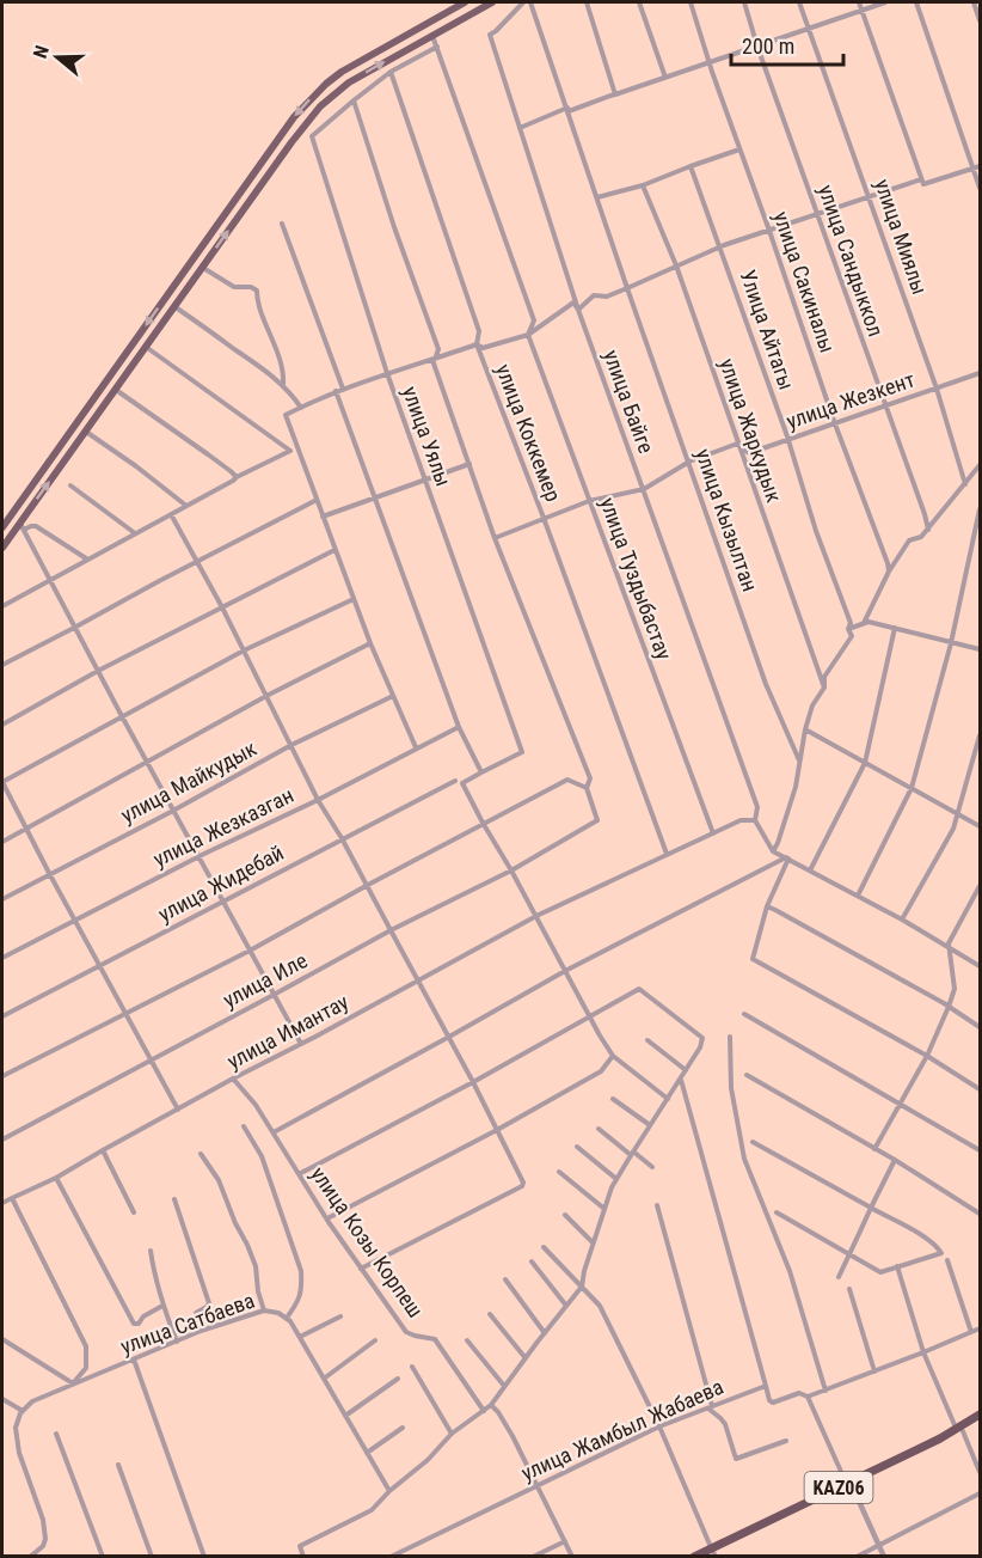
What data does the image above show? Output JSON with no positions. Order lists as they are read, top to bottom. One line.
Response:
{"streets":{"highway":["KАZ06"],"street":["улица Миялы","улица Сандыккол","улица Сакиналы","Улица Айтагы","улица Жезкент","улица Байге","улица Жаркудык","улица Коккемер","улица Уялы","улица Кызылтан","улица Туздыбастау","улица Майкудык","улица Жезказган","улица Жидебай","улица Иле","улица Имантау","улица Козы Корпеш","улица Сатбаева","улица Жамбыл Жабаева"]},"crossings":[["улица Миялы","улица Жезкент"],["улица Сандыккол","улица Жезкент"],["улица Сакиналы","улица Жезкент"],["Улица Айтагы","улица Жезкент"],["улица Жезкент","улица Байге"],["улица Жезкент","улица Жаркудык"],["улица Жезкент","улица Коккемер"],["улица Жезкент","улица Кызылтан"],["улица Жезкент","улица Туздыбастау"],["улица Байге","улица Имантау"],["улица Коккемер","улица Имантау"],["улица Туздыбастау","улица Имантау"],["улица Имантау","улица Козы Корпеш"]],"scale_bar":"200 m","north":"left"}
